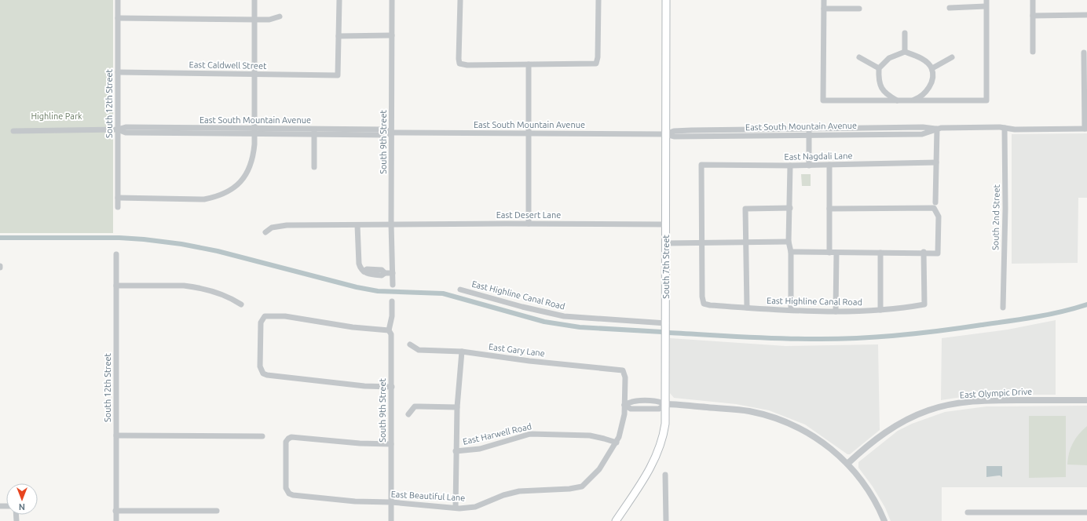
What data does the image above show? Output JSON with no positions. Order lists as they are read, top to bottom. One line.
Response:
{"streets":{"main road":["South 7th Street"],"street":["East Caldwell Street","South 12th Street","East South Mountain Avenue","South 9th Street","East Nagdali Lane","East Desert Lane","South 2nd Street","East Highline Canal Road","East Gary Lane","East Olympic Drive","East Harwell Road","East Beautiful Lane"]},"crossings":[["East Caldwell Street","South 12th Street"],["South 12th Street","East South Mountain Avenue"],["East South Mountain Avenue","South 9th Street"],["East South Mountain Avenue","South 2nd Street"],["East South Mountain Avenue","South 7th Street"],["South 9th Street","East Desert Lane"],["South 9th Street","East Beautiful Lane"],["East Nagdali Lane","East Highline Canal Road"],["East Desert Lane","South 7th Street"],["South 7th Street","East Highline Canal Road"],["East Harwell Road","East Beautiful Lane"]],"parks":["Highline Park"],"north":"bottom"}
